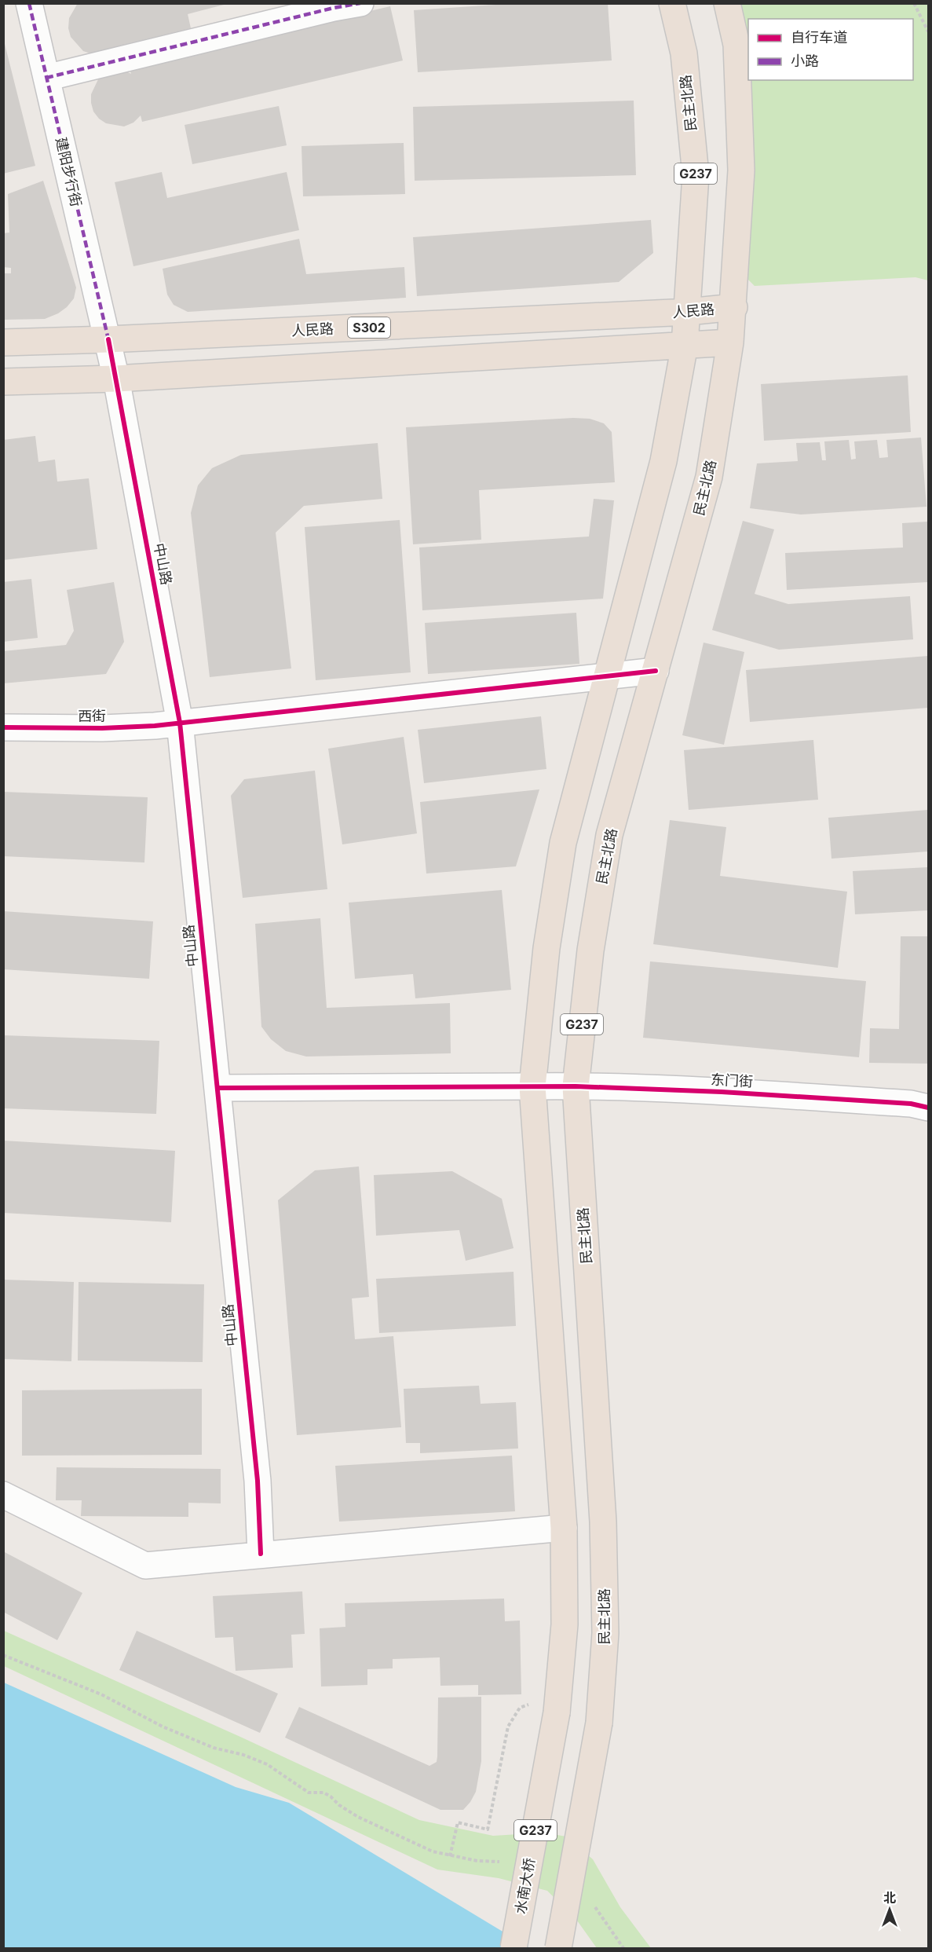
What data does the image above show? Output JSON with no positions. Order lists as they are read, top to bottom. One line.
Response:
{"streets":{"highway":["民主北路","G237","人民路","S302","水南大桥"],"street":["建阳步行街","中山路","西街","东门街"]},"crossings":[["民主北路","人民路"],["民主北路","西街"],["民主北路","东门街"],["民主北路","水南大桥"],["建阳步行街","人民路"],["建阳步行街","中山路"],["人民路","中山路"],["中山路","西街"],["中山路","东门街"]],"legend":["自行车道","小路"],"north":"top"}
